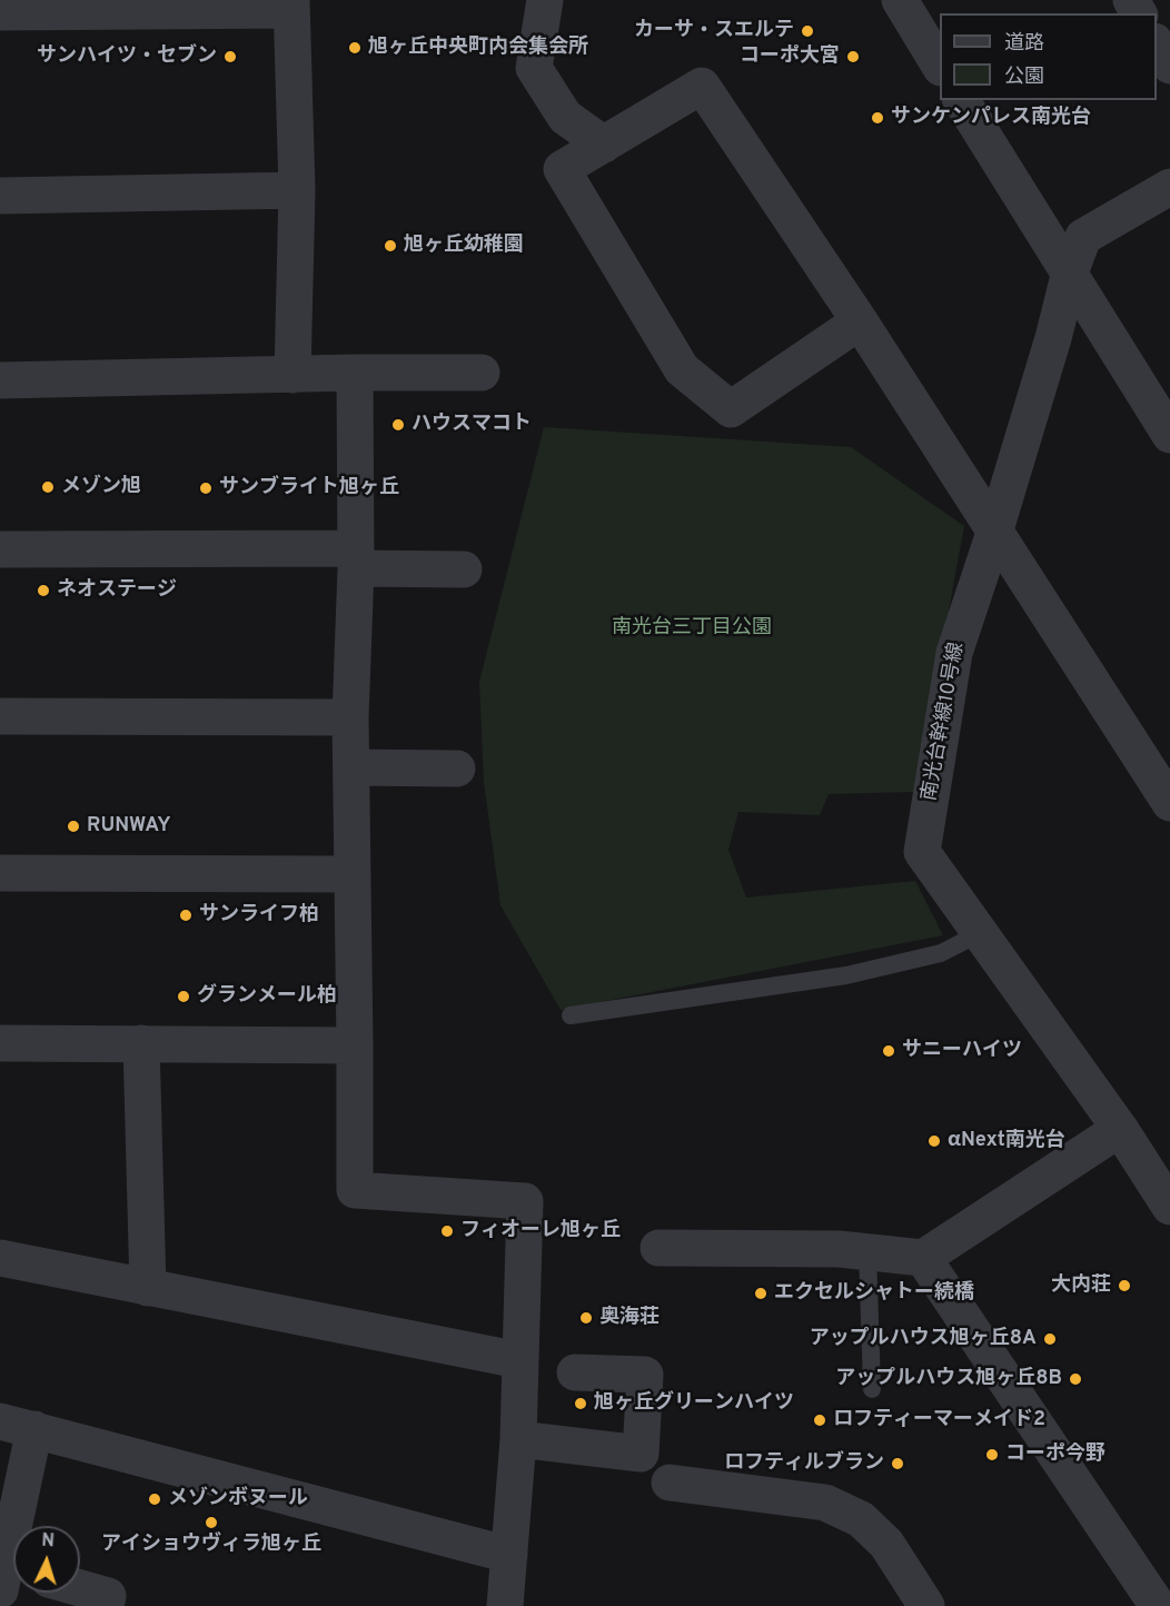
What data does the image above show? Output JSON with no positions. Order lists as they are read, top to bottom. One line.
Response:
{"streets":{"street":["南光台幹線10号線"]},"parks":["南光台三丁目公園"],"places":["カーサ・スエルテ","旭ヶ丘中央町内会集会所","サンハイツ・セブン","コーポ大宮","サンケンパレス南光台","旭ヶ丘幼稚園","ハウスマコト","メゾン旭","サンブライト旭ヶ丘","ネオステージ","RUNWAY","サンライフ柏","グランメール柏","サニーハイツ","αNext南光台","フィオーレ旭ヶ丘","大内荘","エクセルシャトー続橋","奥海荘","アップルハウス旭ヶ丘8A","アップルハウス旭ヶ丘8B","旭ヶ丘グリーンハイツ","ロフティーマーメイド2","コーポ今野","ロフティルブラン","メゾンボヌール","アイショウヴィラ旭ヶ丘"],"legend":["道路","公園"],"north":"top"}
